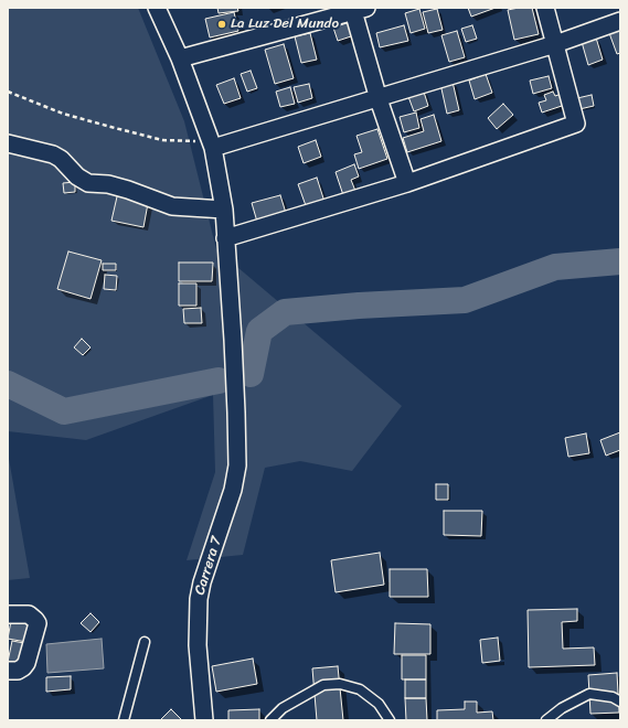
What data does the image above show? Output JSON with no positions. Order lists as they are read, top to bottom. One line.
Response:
{"streets":{"street":["Carrera 7"]},"places":["La Luz Del Mundo"]}
